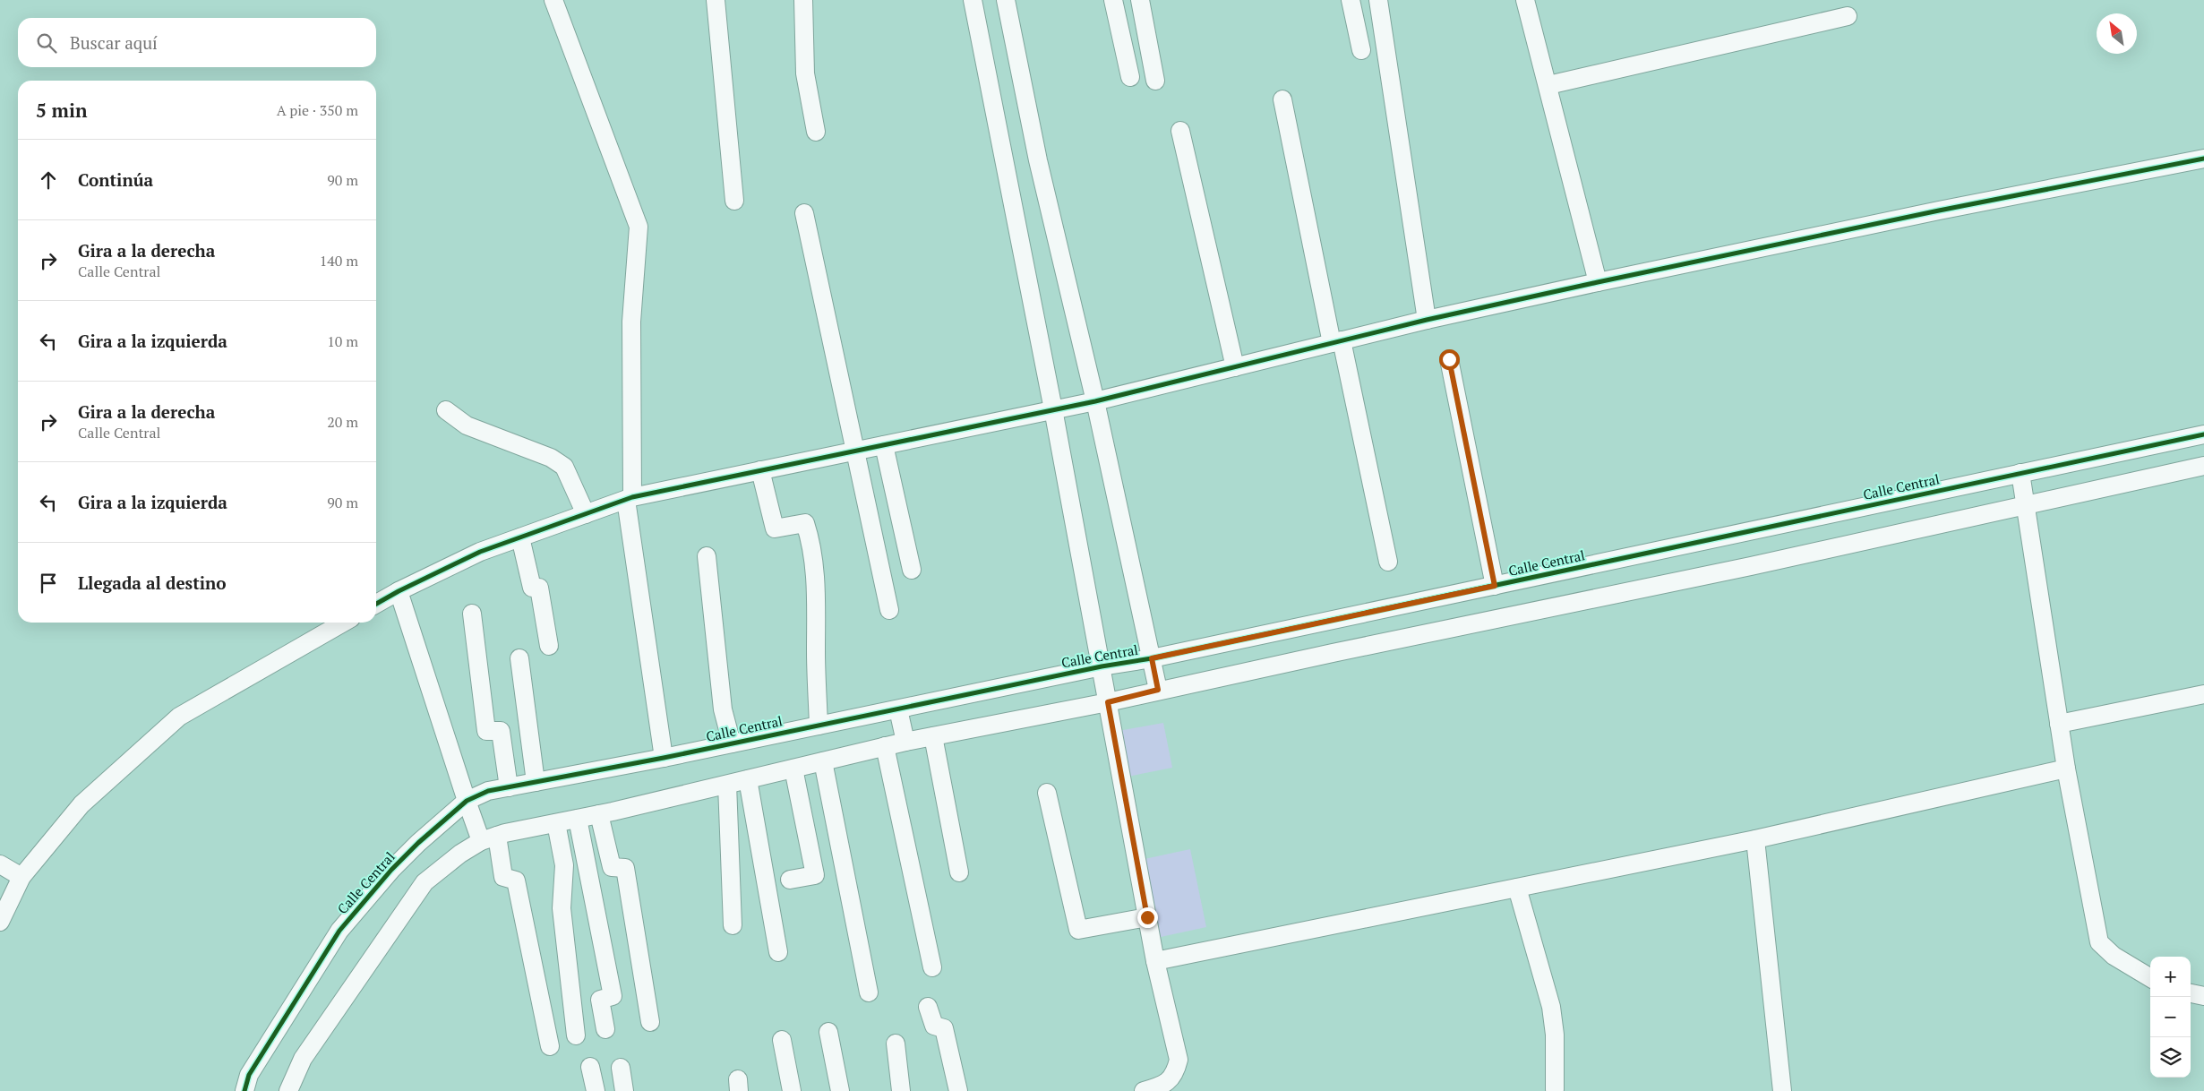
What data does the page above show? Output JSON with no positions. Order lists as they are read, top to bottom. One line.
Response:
{"streets":{"street":["Calle Central"]},"north":"top left","page":{"search":"Buscar aquí","heading":["5 min","A pie · 350 m"],"list":[["Continúa","90 m"],["Gira a la derecha","Calle Central","140 m"],["Gira a la izquierda","10 m"],["Gira a la derecha","Calle Central","20 m"],["Gira a la izquierda","90 m"],"Llegada al destino"],"map_buttons":["+","−"]}}
